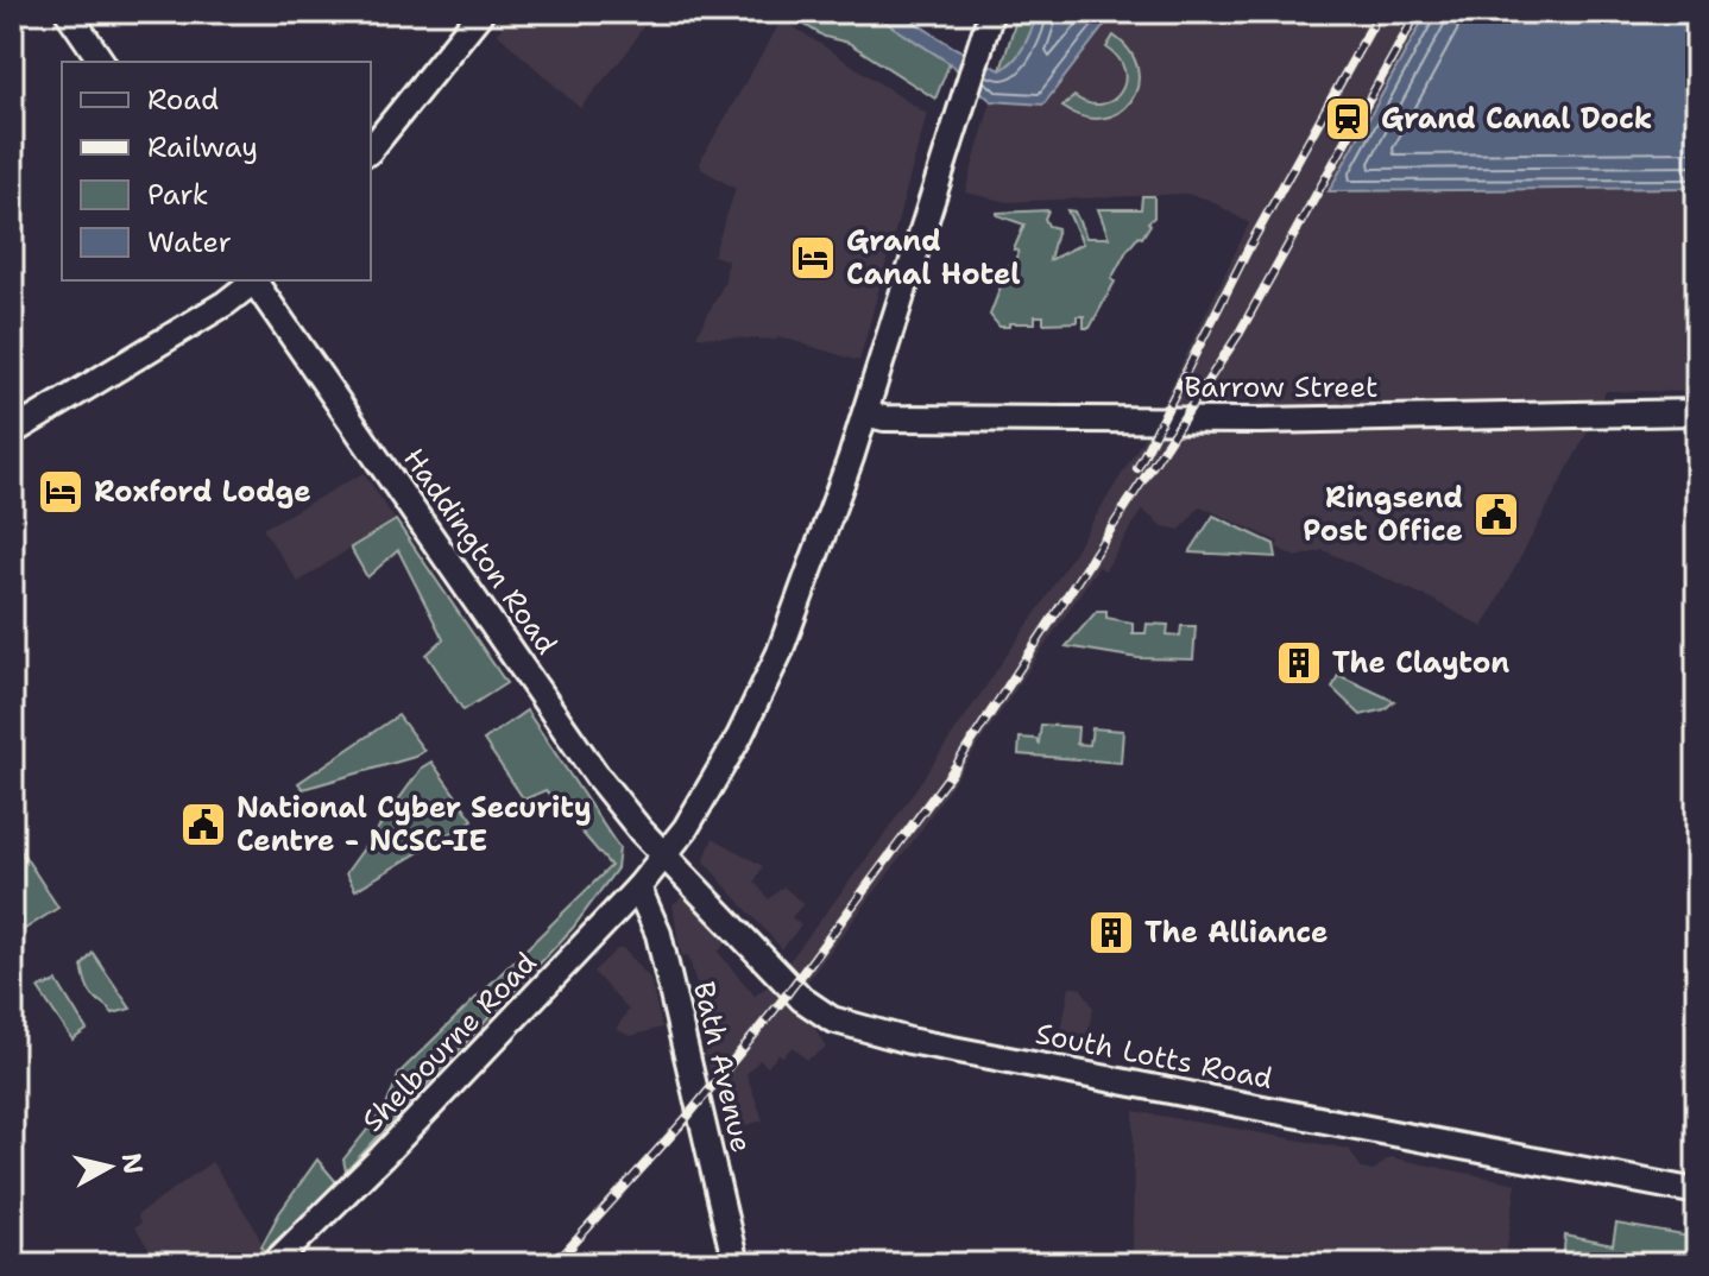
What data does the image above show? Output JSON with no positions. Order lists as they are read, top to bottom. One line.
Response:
{"streets":{"main road":["Barrow Street","Haddington Road","Shelbourne Road","South Lotts Road","Bath Avenue"]},"crossings":[["Barrow Street","Shelbourne Road"],["Haddington Road","Shelbourne Road"],["Haddington Road","South Lotts Road"],["Shelbourne Road","South Lotts Road"],["Shelbourne Road","Bath Avenue"]],"places":{"station":["Grand Canal Dock"],"hotel":["Grand Canal Hotel","Roxford Lodge"],"public building":["Ringsend Post Office","National Cyber Security Centre - NCSC-IE"],"building":["The Clayton","The Alliance"]},"legend":["Road","Railway","Park","Water"],"north":"right"}
